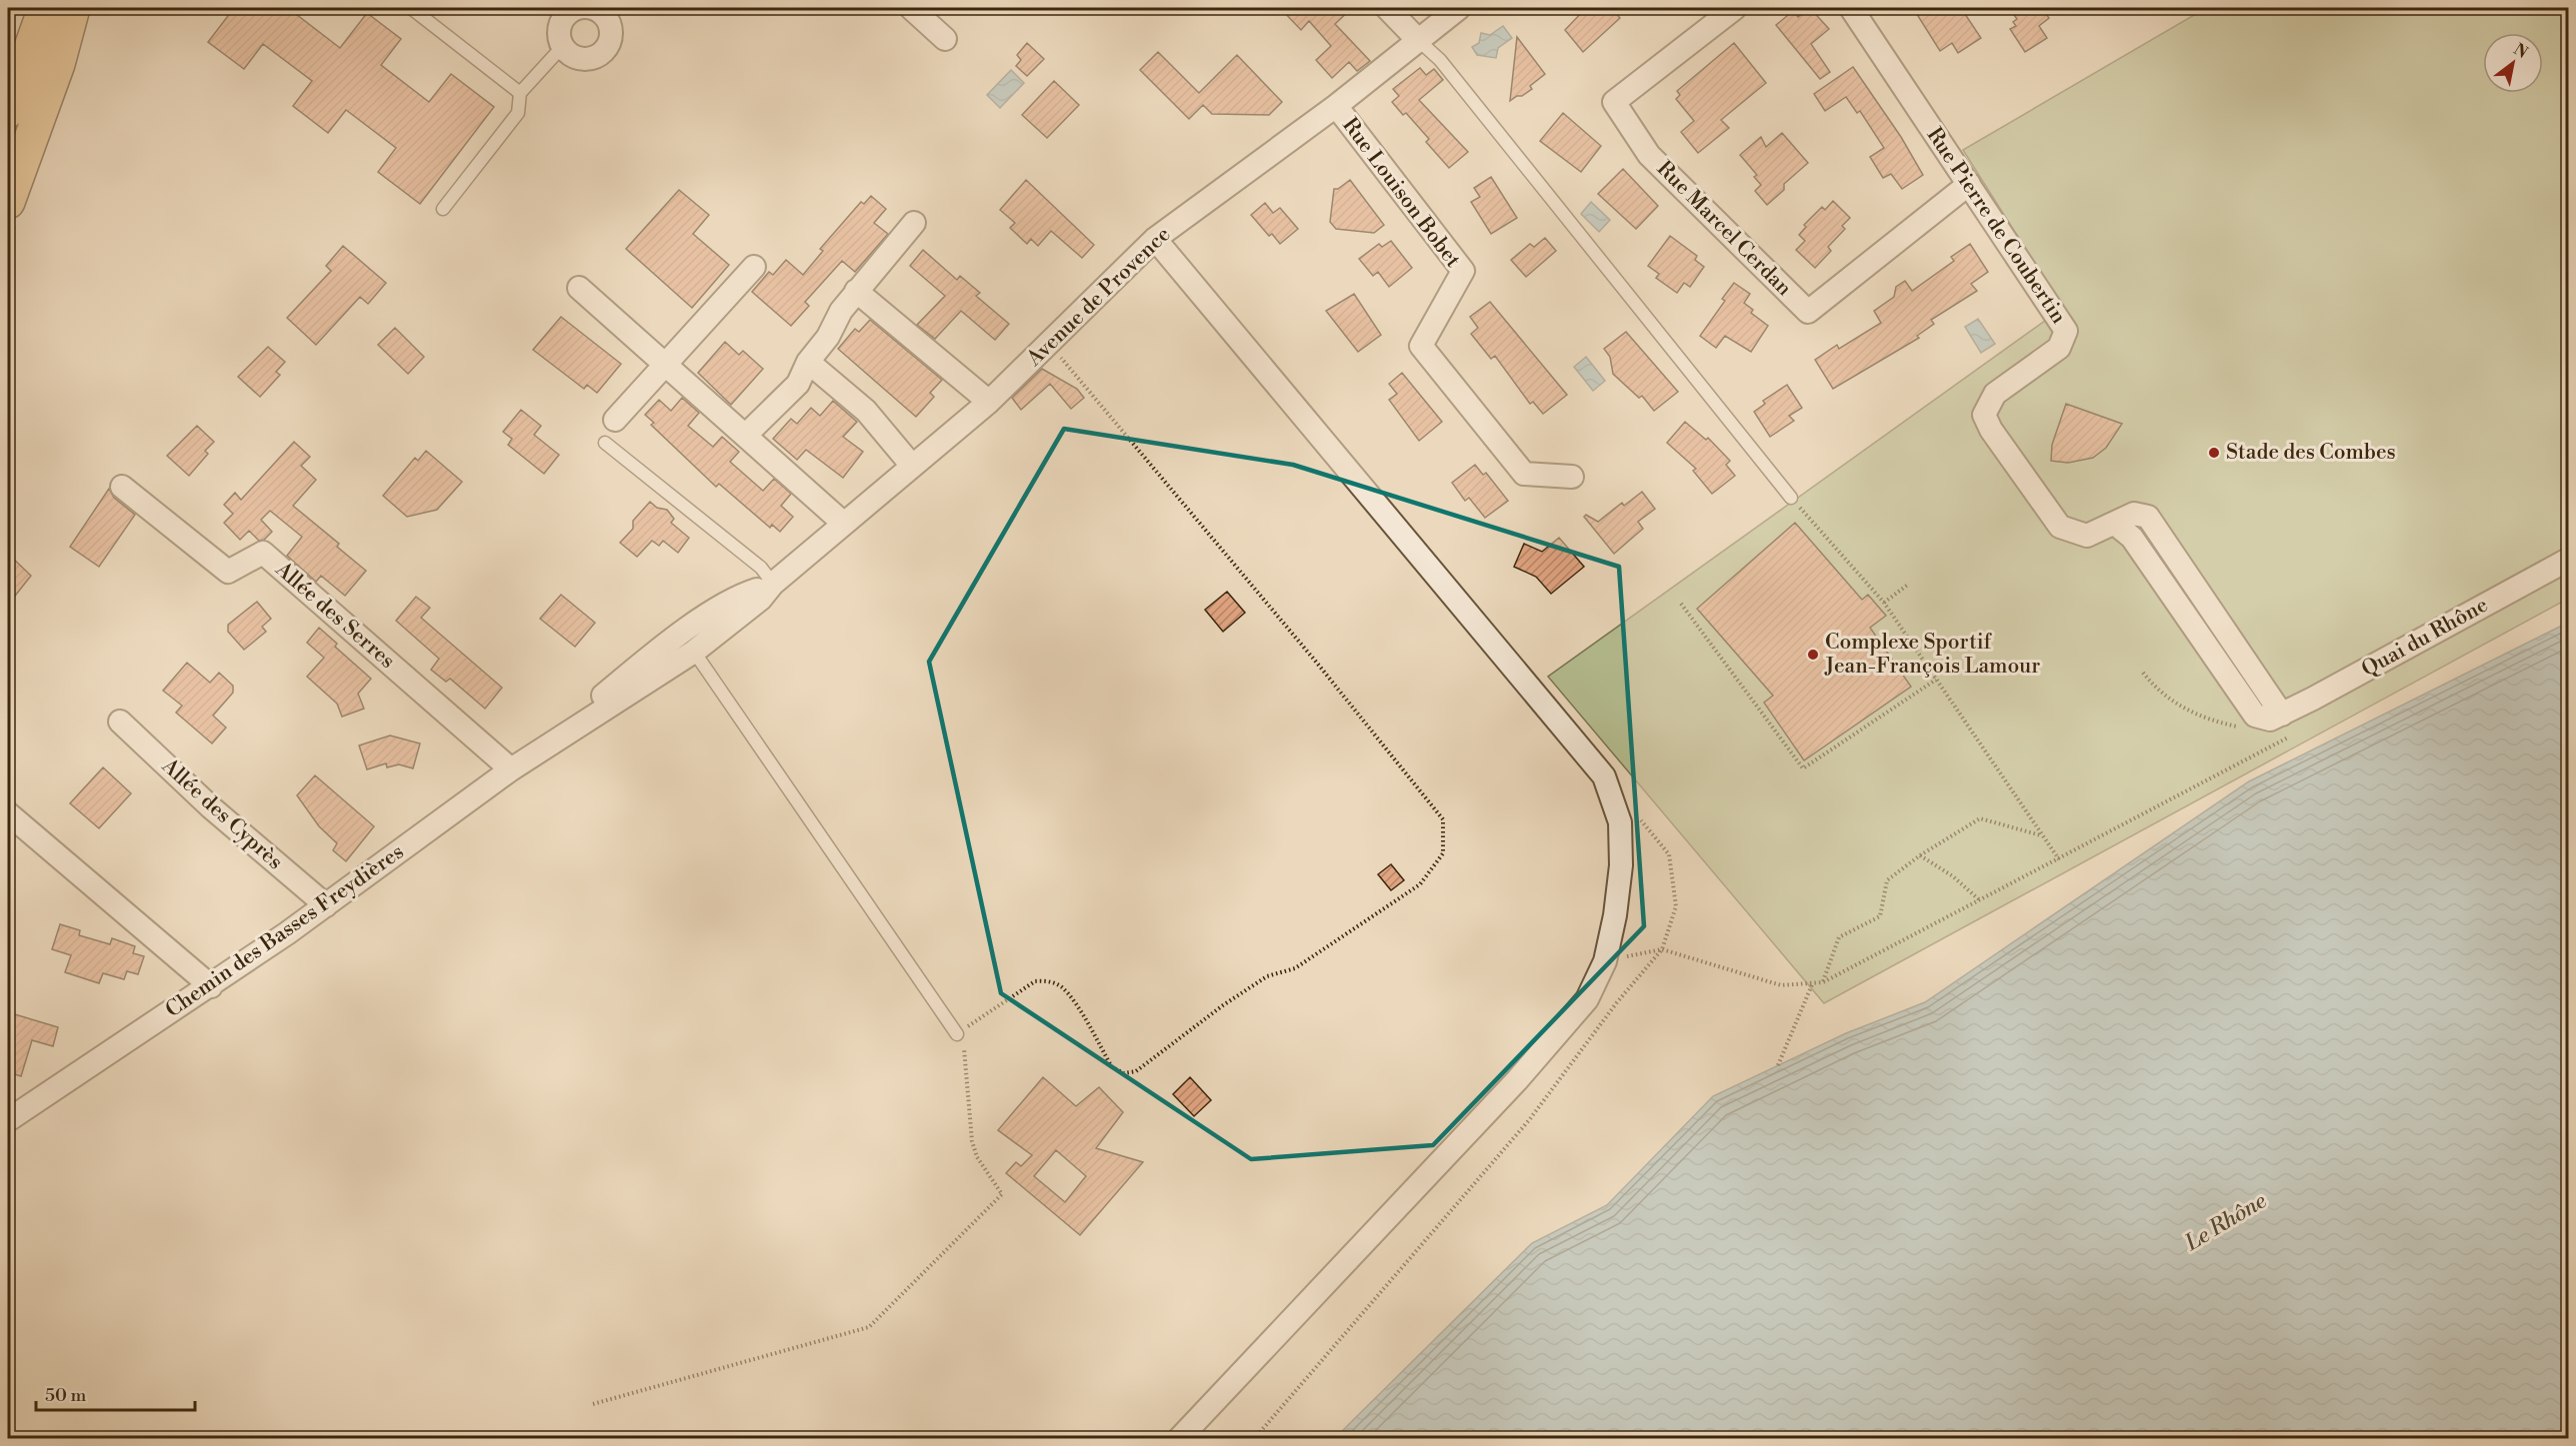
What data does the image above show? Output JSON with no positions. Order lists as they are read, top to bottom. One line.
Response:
{"streets":{"street":["Rue Louison Bobet","Rue Pierre de Coubertin","Rue Marcel Cerdan","Avenue de Provence","Allée des Serres","Quai du Rhône","Allée des Cyprès","Chemin des Basses Freydières"]},"crossings":[["Rue Louison Bobet","Avenue de Provence"],["Rue Pierre de Coubertin","Rue Marcel Cerdan"],["Avenue de Provence","Chemin des Basses Freydières"],["Allée des Serres","Chemin des Basses Freydières"],["Allée des Cyprès","Chemin des Basses Freydières"]],"water":["Le Rhône"],"places":["Stade des Combes","Complexe Sportif Jean-François Lamour"],"scale_bar":"50 m","north":"top right"}
